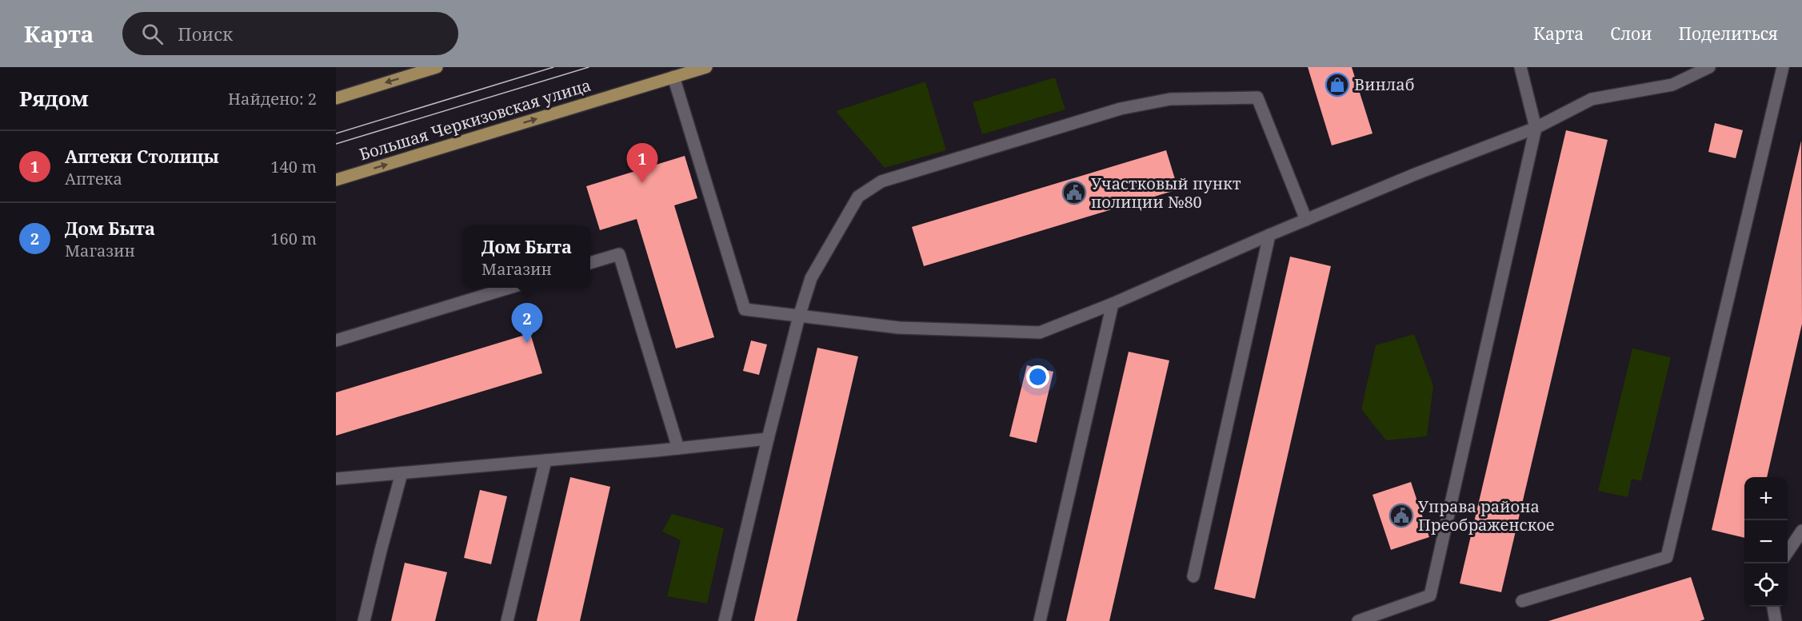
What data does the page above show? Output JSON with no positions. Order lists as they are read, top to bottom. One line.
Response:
{"streets":{"main road":["Большая Черкизовская улица"]},"one_way":["Большая Черкизовская улица"],"places":{"shop":["Винлаб"],"public building":["Участковый пункт полиции №80","Управа района Преображенское"]},"page":{"header":"Карта","search":"Поиск","nav":["Карта","Слои","Поделиться"],"heading":["Рядом","Найдено: 2"],"list":[{"mark":"1","name":"Аптеки Столицы","note":"Аптека","value":"140 m"},{"mark":"2","name":"Дом Быта","note":"Магазин","value":"160 m"}],"pins":["1","2"],"popup":["Дом Быта","Магазин"],"map_buttons":["+","−"]}}
